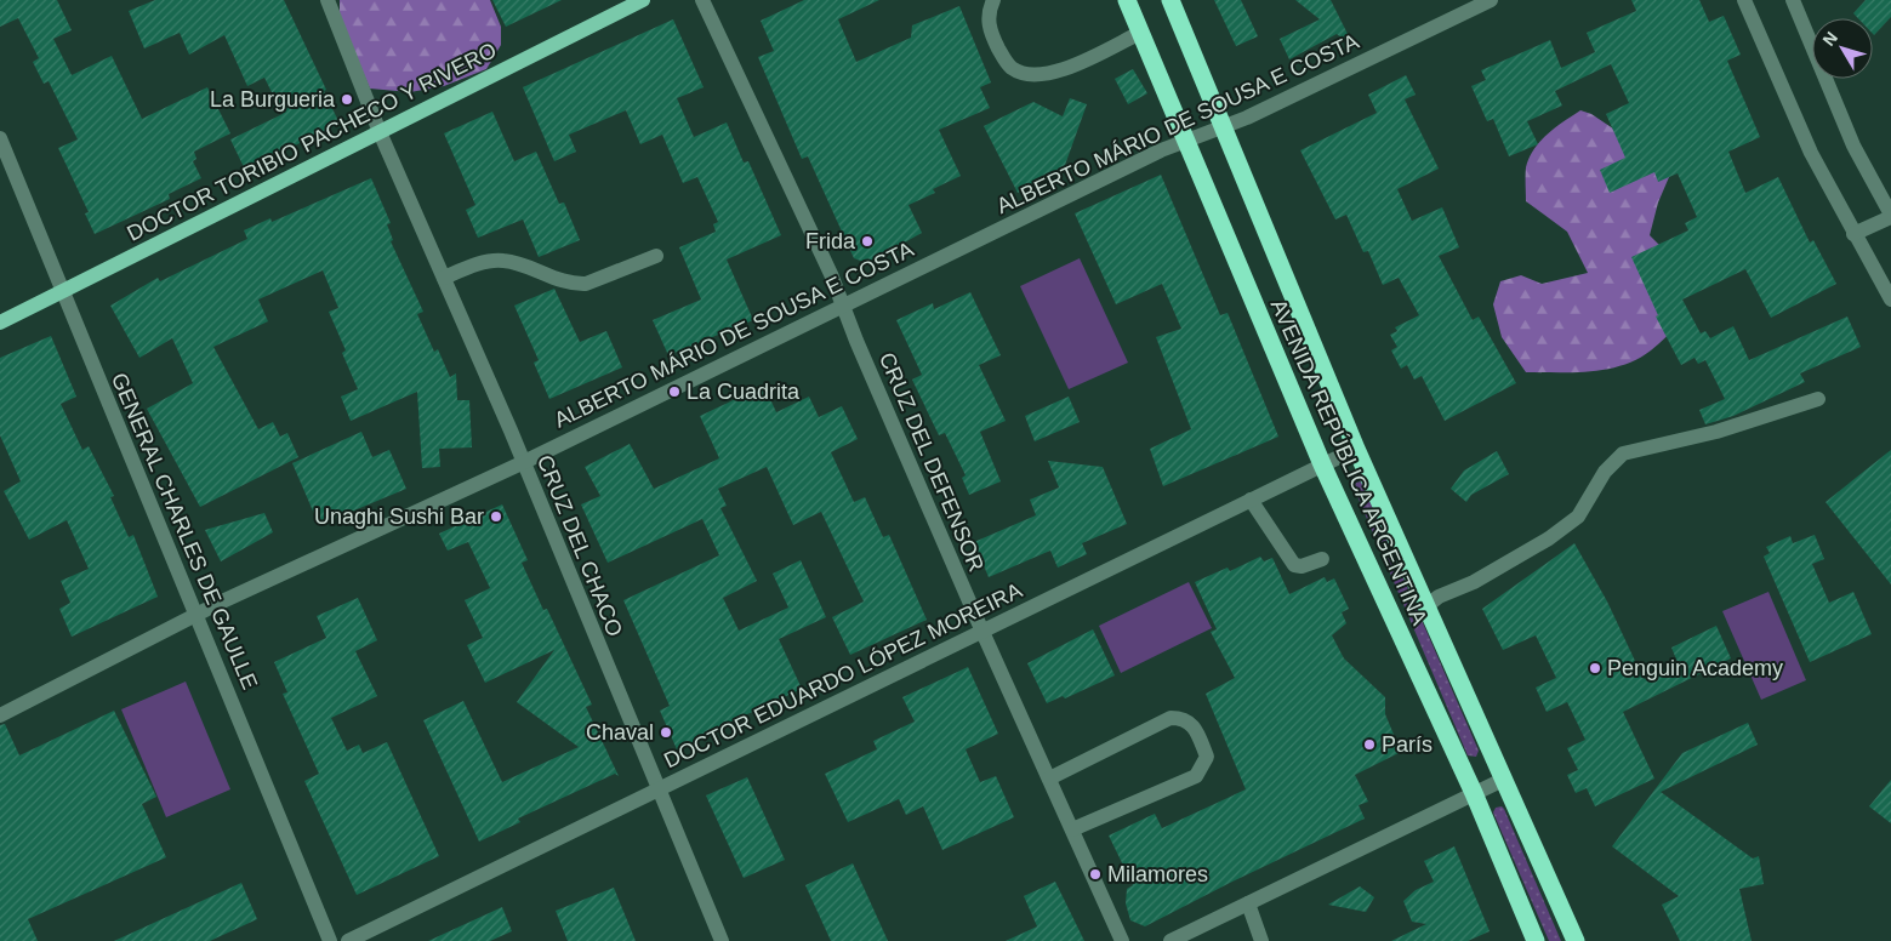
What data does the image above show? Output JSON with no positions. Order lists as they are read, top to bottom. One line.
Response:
{"streets":{"highway":["AVENIDA REPÚBLICA ARGENTINA"],"main road":["DOCTOR TORIBIO PACHECO Y RIVERO"],"street":["ALBERTO MÁRIO DE SOUSA E COSTA","CRUZ DEL DEFENSOR","GENERAL CHARLES DE GAULLE","CRUZ DEL CHACO","DOCTOR EDUARDO LÓPEZ MOREIRA"]},"crossings":[["ALBERTO MÁRIO DE SOUSA E COSTA","CRUZ DEL DEFENSOR"],["ALBERTO MÁRIO DE SOUSA E COSTA","AVENIDA REPÚBLICA ARGENTINA"],["ALBERTO MÁRIO DE SOUSA E COSTA","GENERAL CHARLES DE GAULLE"],["ALBERTO MÁRIO DE SOUSA E COSTA","CRUZ DEL CHACO"],["DOCTOR TORIBIO PACHECO Y RIVERO","GENERAL CHARLES DE GAULLE"],["DOCTOR TORIBIO PACHECO Y RIVERO","CRUZ DEL CHACO"],["CRUZ DEL DEFENSOR","DOCTOR EDUARDO LÓPEZ MOREIRA"],["AVENIDA REPÚBLICA ARGENTINA","DOCTOR EDUARDO LÓPEZ MOREIRA"],["CRUZ DEL CHACO","DOCTOR EDUARDO LÓPEZ MOREIRA"]],"places":["La Burgueria","Frida","La Cuadrita","Unaghi Sushi Bar","Penguin Academy","Chaval","París","Milamores"],"north":"top left"}
